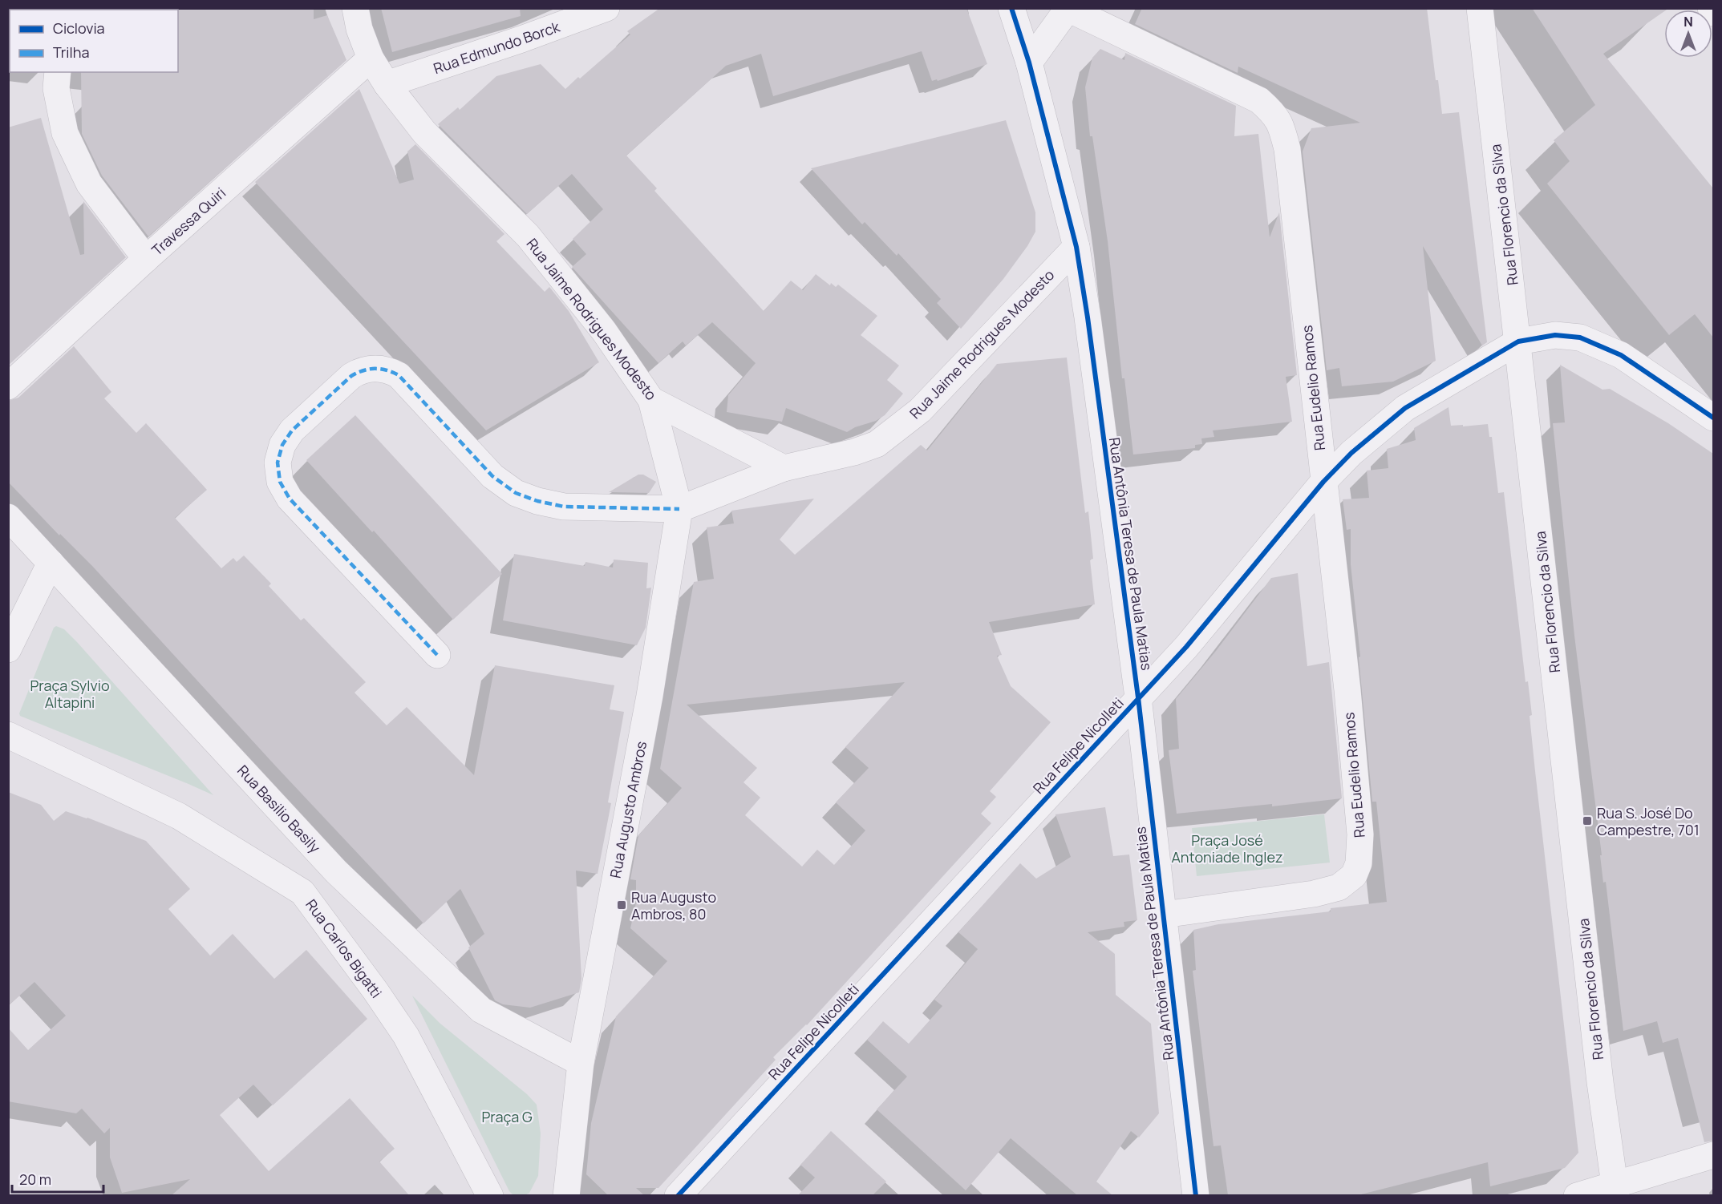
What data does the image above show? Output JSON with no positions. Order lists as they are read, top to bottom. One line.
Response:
{"streets":{"street":["Rua Edmundo Borck","Rua Florencio da Silva","Travessa Quiri","Rua Jaime Rodrigues Modesto","Rua Eudelio Ramos","Rua Antônia Teresa de Paula Matias","Rua Felipe Nicolleti","Rua Basilio Basily","Rua Augusto Ambros","Rua Carlos Bigatti"]},"crossings":[["Rua Edmundo Borck","Rua Jaime Rodrigues Modesto"],["Rua Florencio da Silva","Rua Felipe Nicolleti"],["Travessa Quiri","Rua Jaime Rodrigues Modesto"],["Rua Jaime Rodrigues Modesto","Rua Antônia Teresa de Paula Matias"],["Rua Jaime Rodrigues Modesto","Rua Augusto Ambros"],["Rua Eudelio Ramos","Rua Antônia Teresa de Paula Matias"],["Rua Eudelio Ramos","Rua Felipe Nicolleti"],["Rua Antônia Teresa de Paula Matias","Rua Felipe Nicolleti"],["Rua Basilio Basily","Rua Augusto Ambros"]],"parks":["Praça Sylvio Altapini","Praça José Antoniade Inglez","Praça G"],"places":{"transit":["Rua S. José Do Campestre, 701","Rua Augusto Ambros, 80"]},"legend":["Ciclovia","Trilha"],"scale_bar":"20 m","north":"top"}
